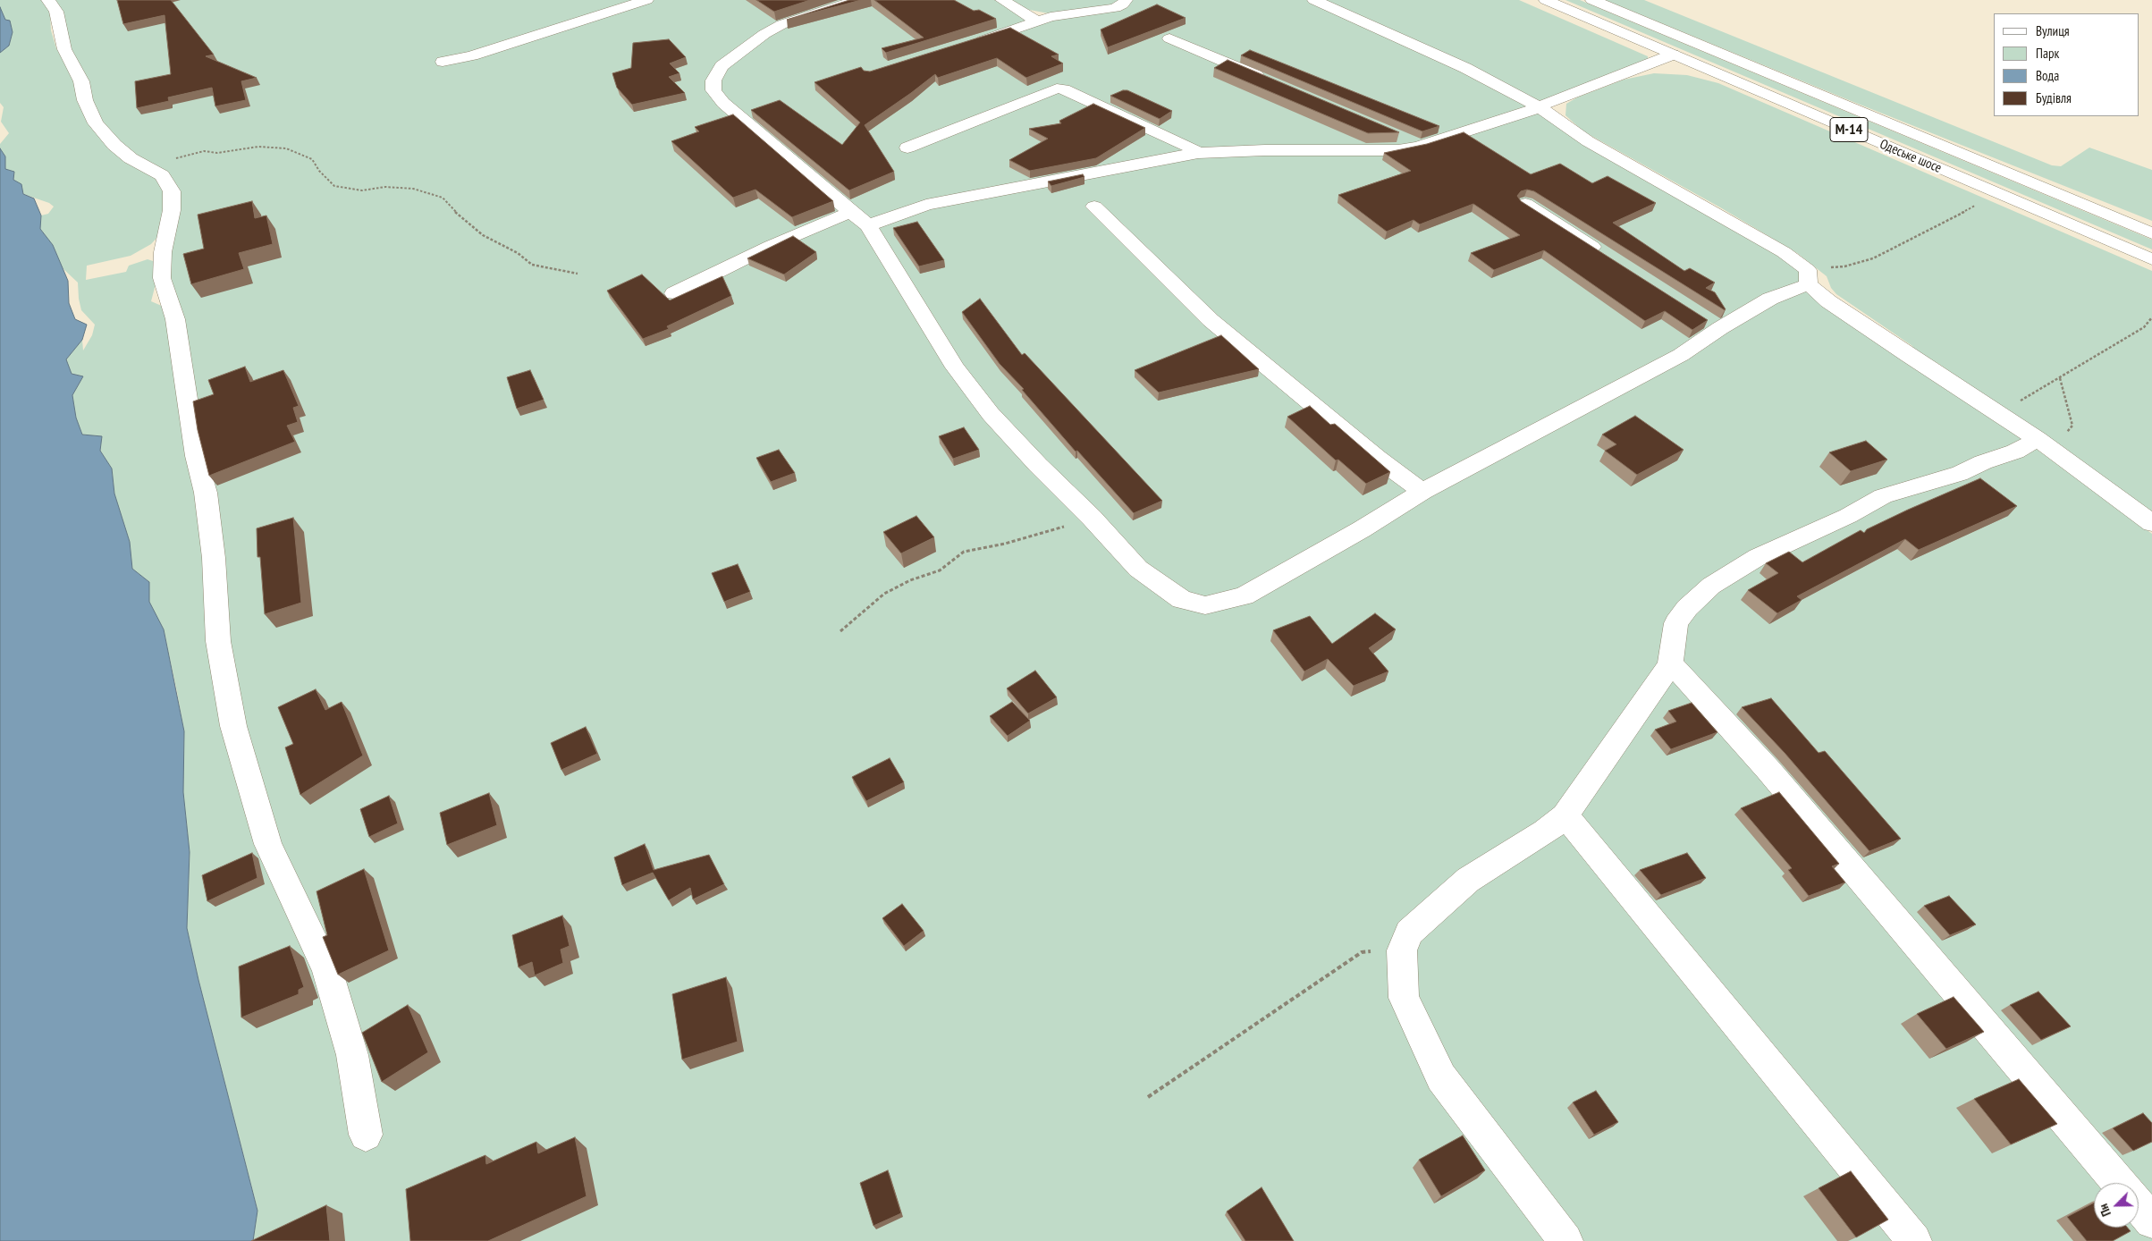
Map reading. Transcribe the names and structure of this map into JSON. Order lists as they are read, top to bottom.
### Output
{
  "streets": {
    "main road": ["М-14", "Одеське шосе"]
  },
  "legend": [
    "Вулиця",
    "Парк",
    "Вода",
    "Будівля"
  ],
  "north": "bottom left"
}
